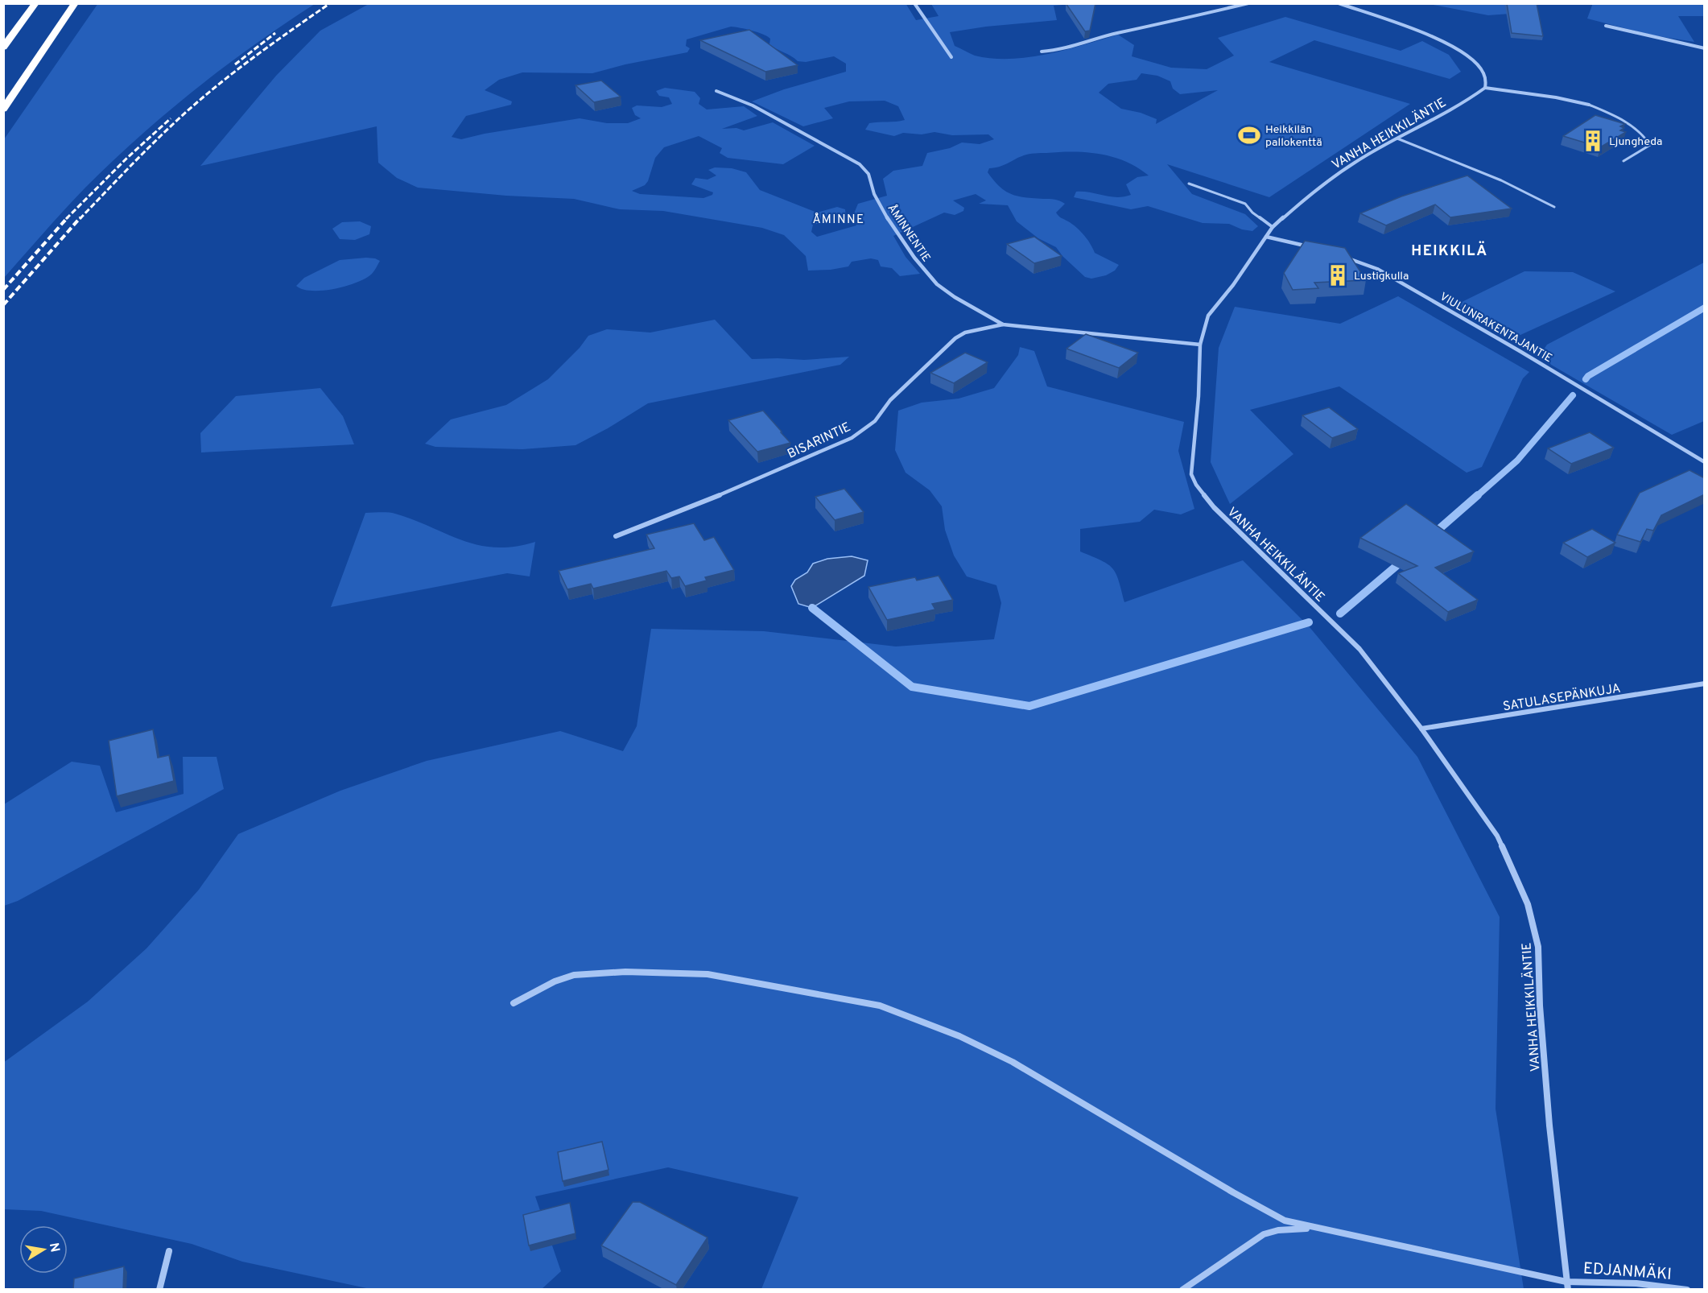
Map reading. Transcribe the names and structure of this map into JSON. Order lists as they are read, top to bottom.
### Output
{
  "streets": {
    "street": [
      "VANHA HEIKKILÄNTIE",
      "ÅMINNENTIE",
      "VIULUNRAKENTAJANTIE",
      "BISARINTIE",
      "SATULASEPÄNKUJA",
      "EDJANMÄKI"
    ]
  },
  "crossings": [
    ["VANHA HEIKKILÄNTIE", "SATULASEPÄNKUJA"],
    ["VANHA HEIKKILÄNTIE", "EDJANMÄKI"],
    ["ÅMINNENTIE", "BISARINTIE"]
  ],
  "districts": ["ÅMINNE", "HEIKKILÄ"],
  "places": {
    "sports": ["Heikkilän pallokenttä"],
    "building": ["Ljungheda", "Lustigkulla"]
  },
  "north": "right"
}
